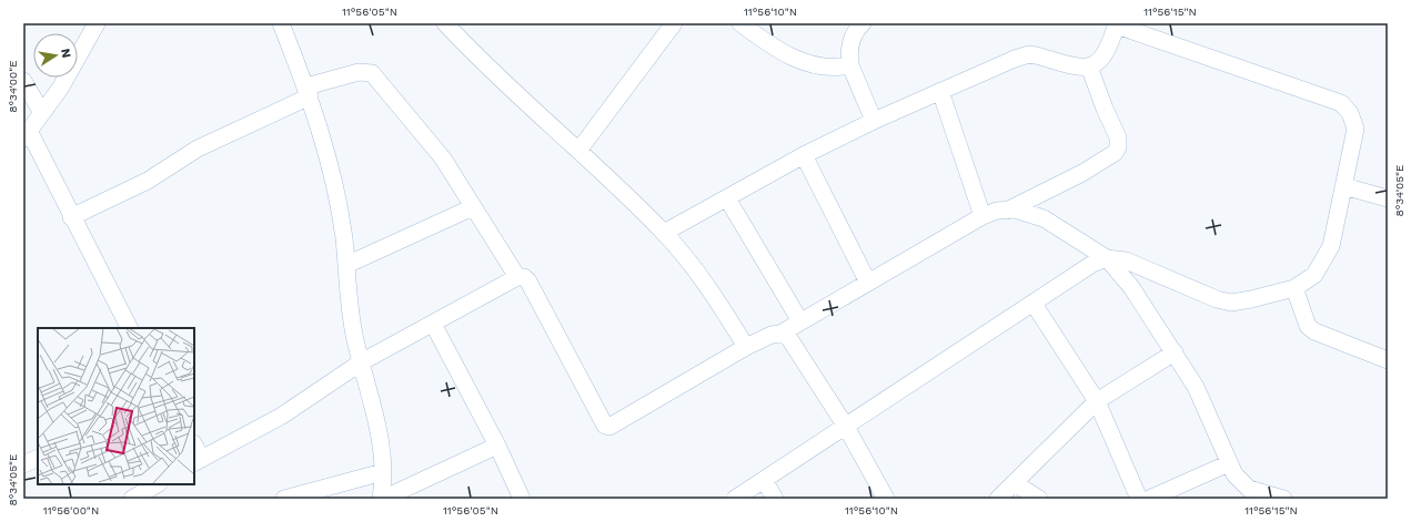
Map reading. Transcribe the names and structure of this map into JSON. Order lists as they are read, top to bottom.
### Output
{
  "north": "right",
  "coordinates": [
    "11°56'05\"N",
    "11°56'10\"N",
    "11°56'15\"N",
    "8°34'00\"E",
    "8°34'05\"E",
    "11°56'00\"N"
  ]
}
